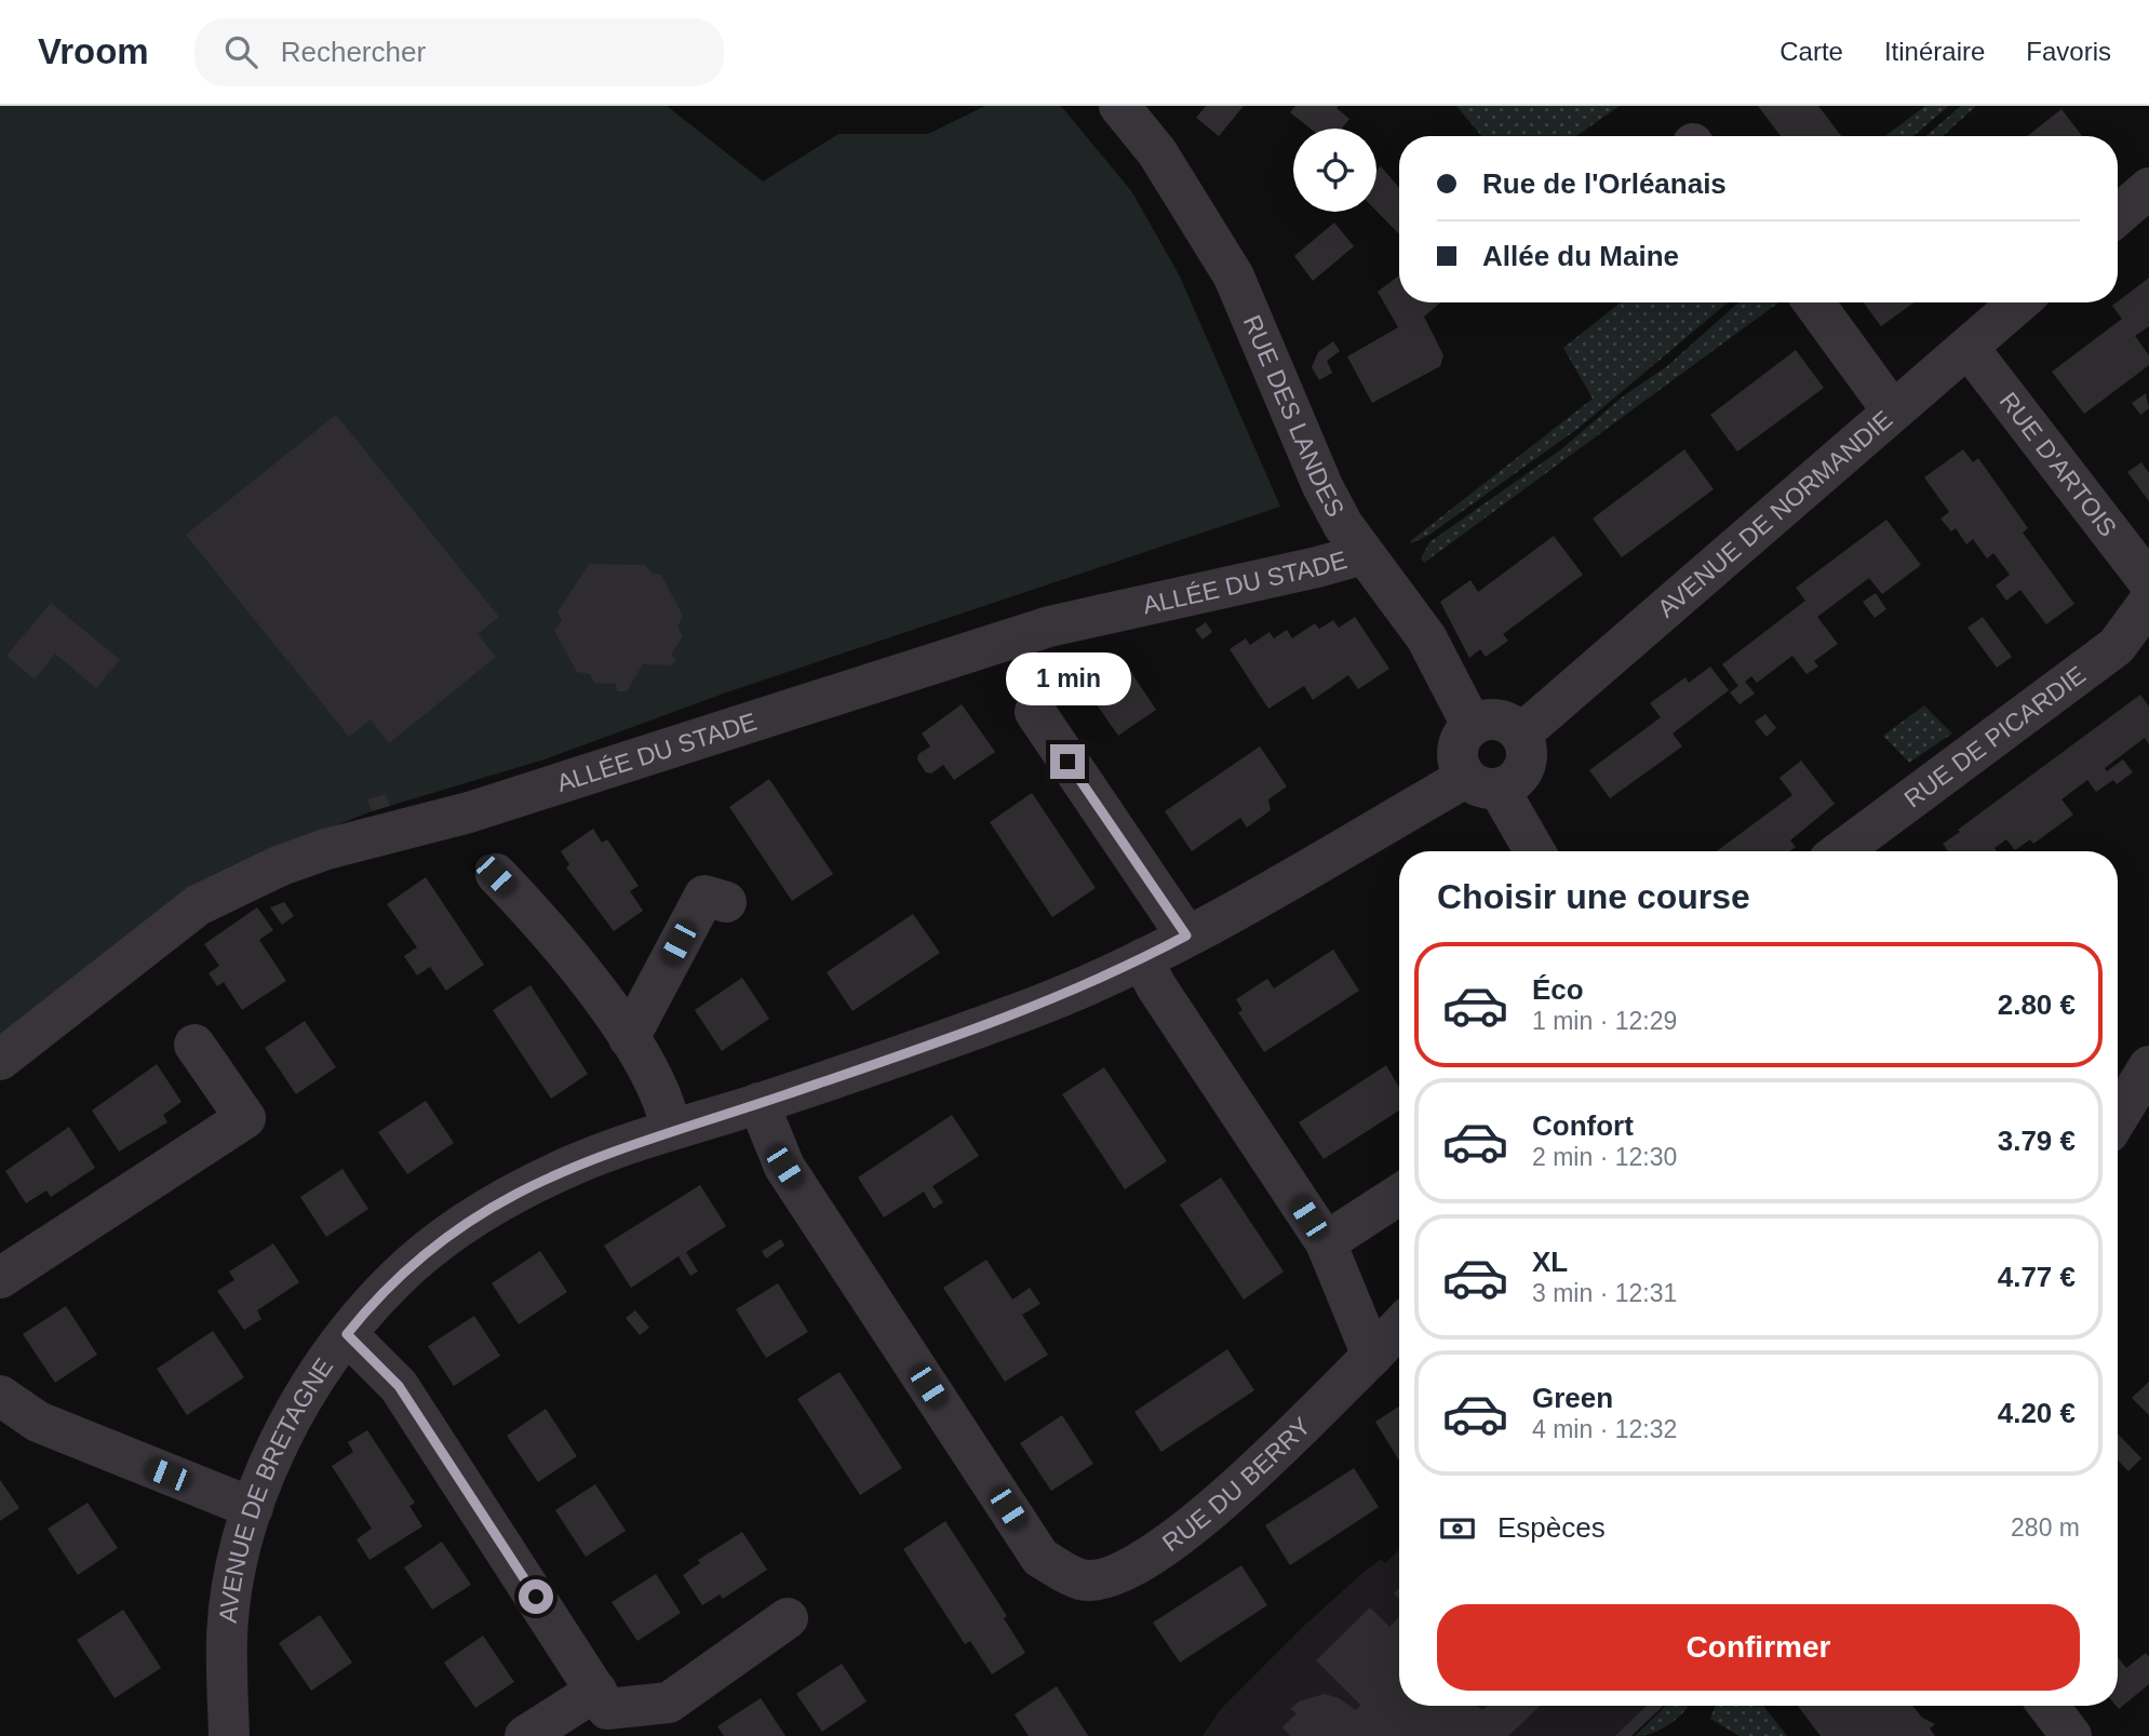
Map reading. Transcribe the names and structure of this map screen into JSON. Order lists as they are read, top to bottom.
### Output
{
  "streets": {
    "street": [
      "RUE DES LANDES",
      "RUE D'ARTOIS",
      "AVENUE DE NORMANDIE",
      "ALLÉE DU STADE",
      "RUE DE PICARDIE",
      "RUE DU BERRY",
      "AVENUE DE BRETAGNE"
    ]
  },
  "crossings": [
    ["RUE DES LANDES", "AVENUE DE NORMANDIE"],
    ["RUE DES LANDES", "ALLÉE DU STADE"],
    ["RUE DES LANDES", "AVENUE DE BRETAGNE"],
    ["RUE D'ARTOIS", "AVENUE DE NORMANDIE"],
    ["AVENUE DE NORMANDIE", "AVENUE DE BRETAGNE"],
    ["RUE DU BERRY", "AVENUE DE BRETAGNE"]
  ],
  "page": {
    "header": "Vroom",
    "search": "Rechercher",
    "nav": ["Carte", "Itinéraire", "Favoris"],
    "banner": ["Rue de l'Orléanais", "Allée du Maine"],
    "bubble": "1 min",
    "heading": "Choisir une course",
    "list": [
      {
        "name": "Éco",
        "note": "1 min · 12:29",
        "value": "2.80 €"
      },
      {
        "name": "Confort",
        "note": "2 min · 12:30",
        "value": "3.79 €"
      },
      {
        "name": "XL",
        "note": "3 min · 12:31",
        "value": "4.77 €"
      },
      {
        "name": "Green",
        "note": "4 min · 12:32",
        "value": "4.20 €"
      }
    ],
    "pay": ["Espèces", "280 m"],
    "buttons": "Confirmer"
  }
}
